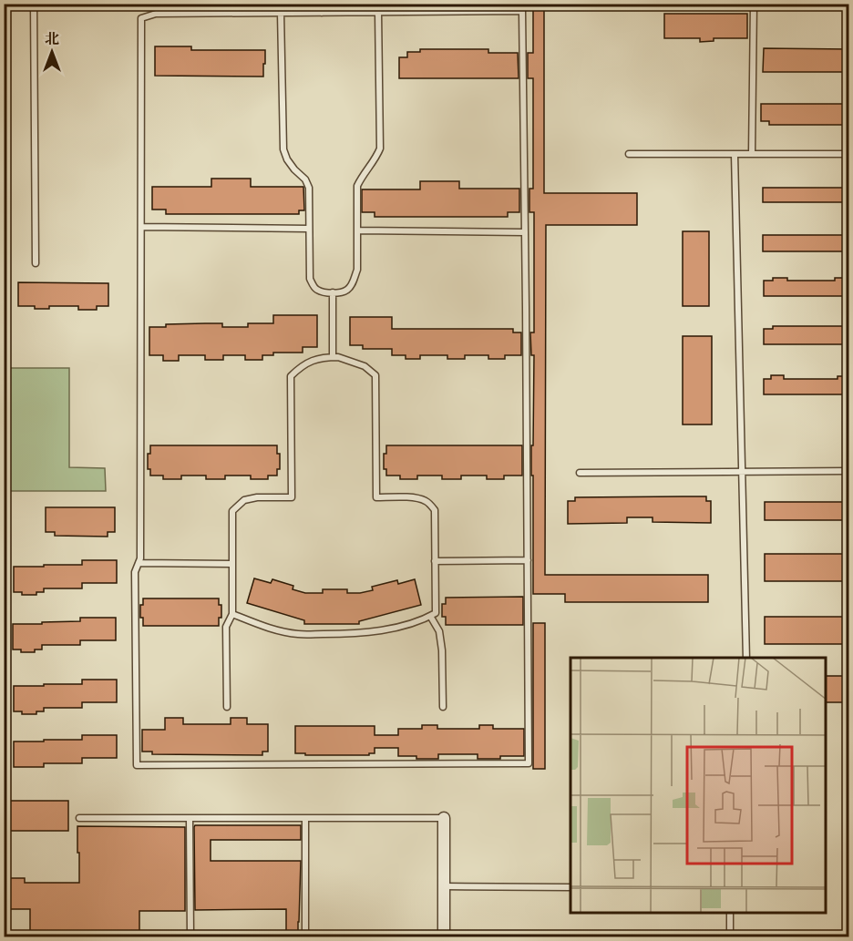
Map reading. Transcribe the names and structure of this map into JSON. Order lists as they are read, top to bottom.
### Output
{
  "north": "top"
}
